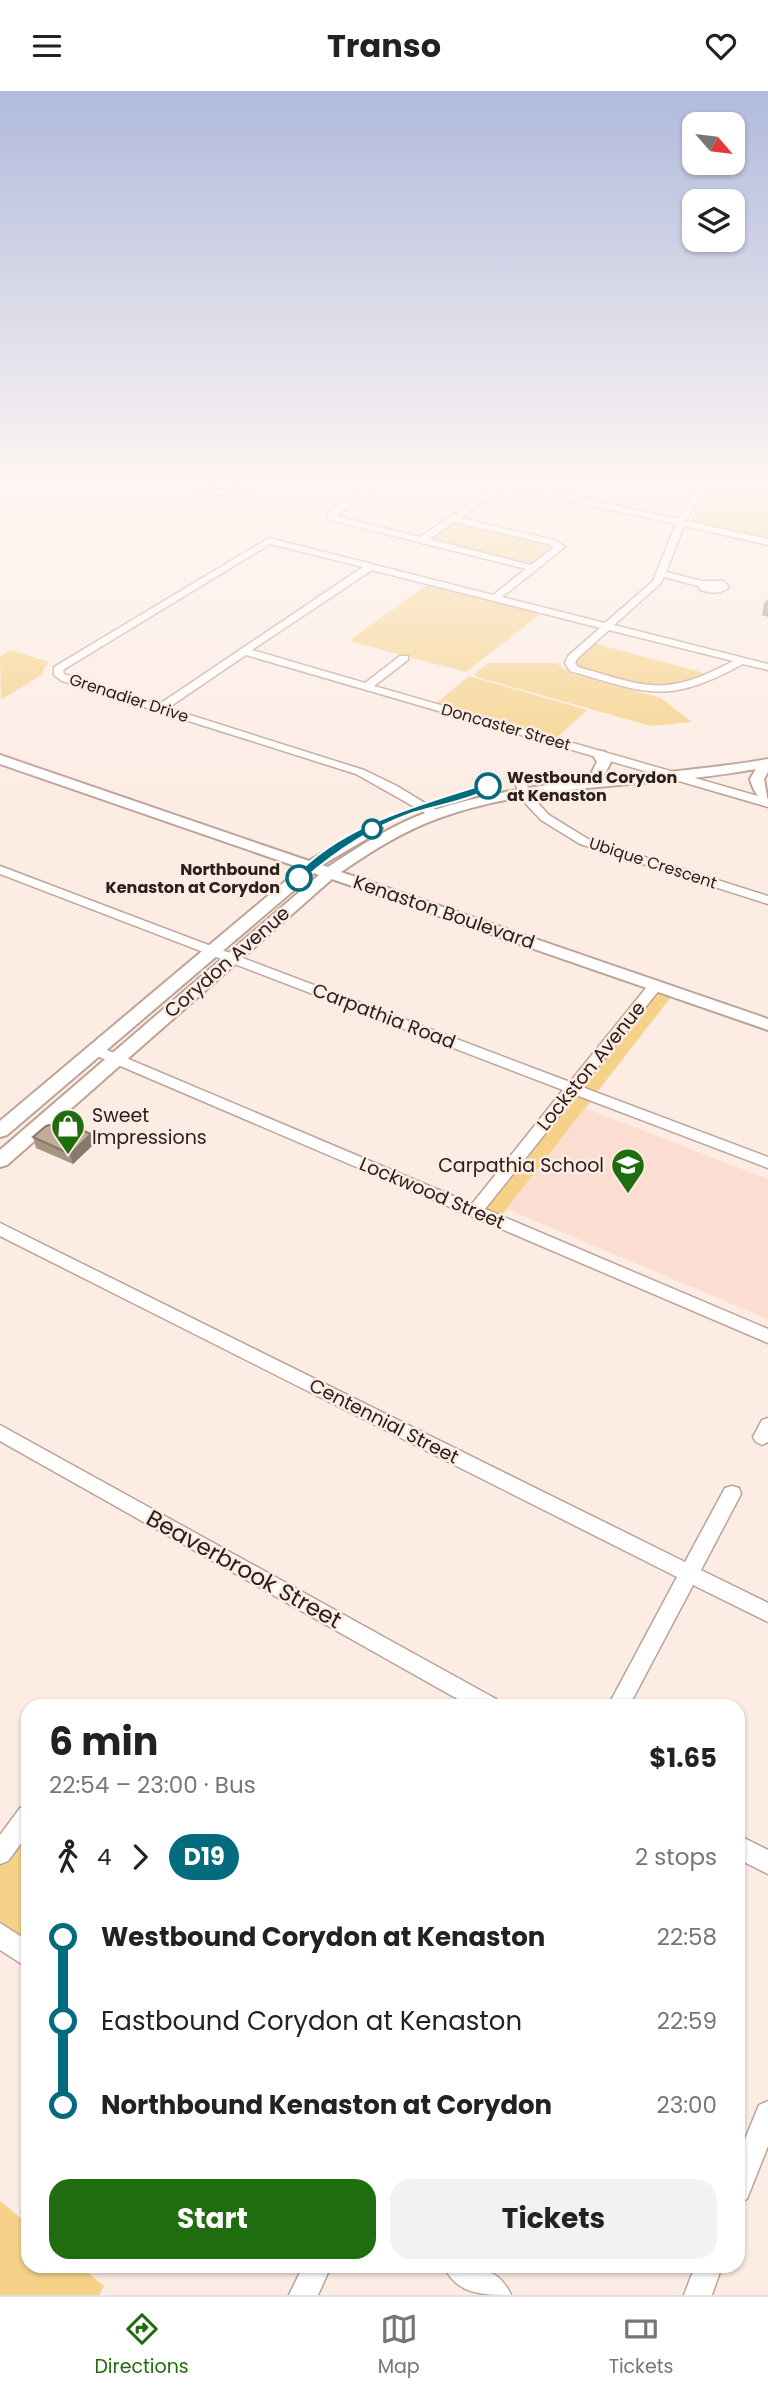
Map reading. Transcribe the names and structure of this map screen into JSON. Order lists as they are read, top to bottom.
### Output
{
  "streets": {
    "main road": ["Kenaston Boulevard", "Corydon Avenue"],
    "street": [
      "Grenadier Drive",
      "Doncaster Street",
      "Ubique Crescent",
      "Carpathia Road",
      "Lockston Avenue",
      "Lockwood Street",
      "Centennial Street",
      "Beaverbrook Street"
    ]
  },
  "crossings": [
    ["Grenadier Drive", "Corydon Avenue"],
    ["Doncaster Street", "Corydon Avenue"],
    ["Ubique Crescent", "Corydon Avenue"],
    ["Kenaston Boulevard", "Corydon Avenue"],
    ["Kenaston Boulevard", "Lockston Avenue"],
    ["Corydon Avenue", "Carpathia Road"],
    ["Corydon Avenue", "Lockwood Street"],
    ["Carpathia Road", "Lockston Avenue"],
    ["Lockston Avenue", "Lockwood Street"]
  ],
  "places": {
    "other": ["Westbound Corydon at Kenaston", "Northbound Kenaston at Corydon"],
    "shop": ["Sweet Impressions"],
    "school or university": ["Carpathia School"]
  },
  "lines": ["bus line D19"],
  "north": "bottom right",
  "page": {
    "header": "Transo",
    "heading": ["6 min", "22:54 – 23:00 · Bus", "$1.65"],
    "legs": ["4", "D19", "2 stops"],
    "list": [
      {
        "name": "Westbound Corydon at Kenaston",
        "value": "22:58"
      },
      {
        "name": "Eastbound Corydon at Kenaston",
        "value": "22:59"
      },
      {
        "name": "Northbound Kenaston at Corydon",
        "value": "23:00"
      }
    ],
    "buttons": ["Start", "Tickets"],
    "tabs": ["Directions", "Map", "Tickets"]
  }
}
